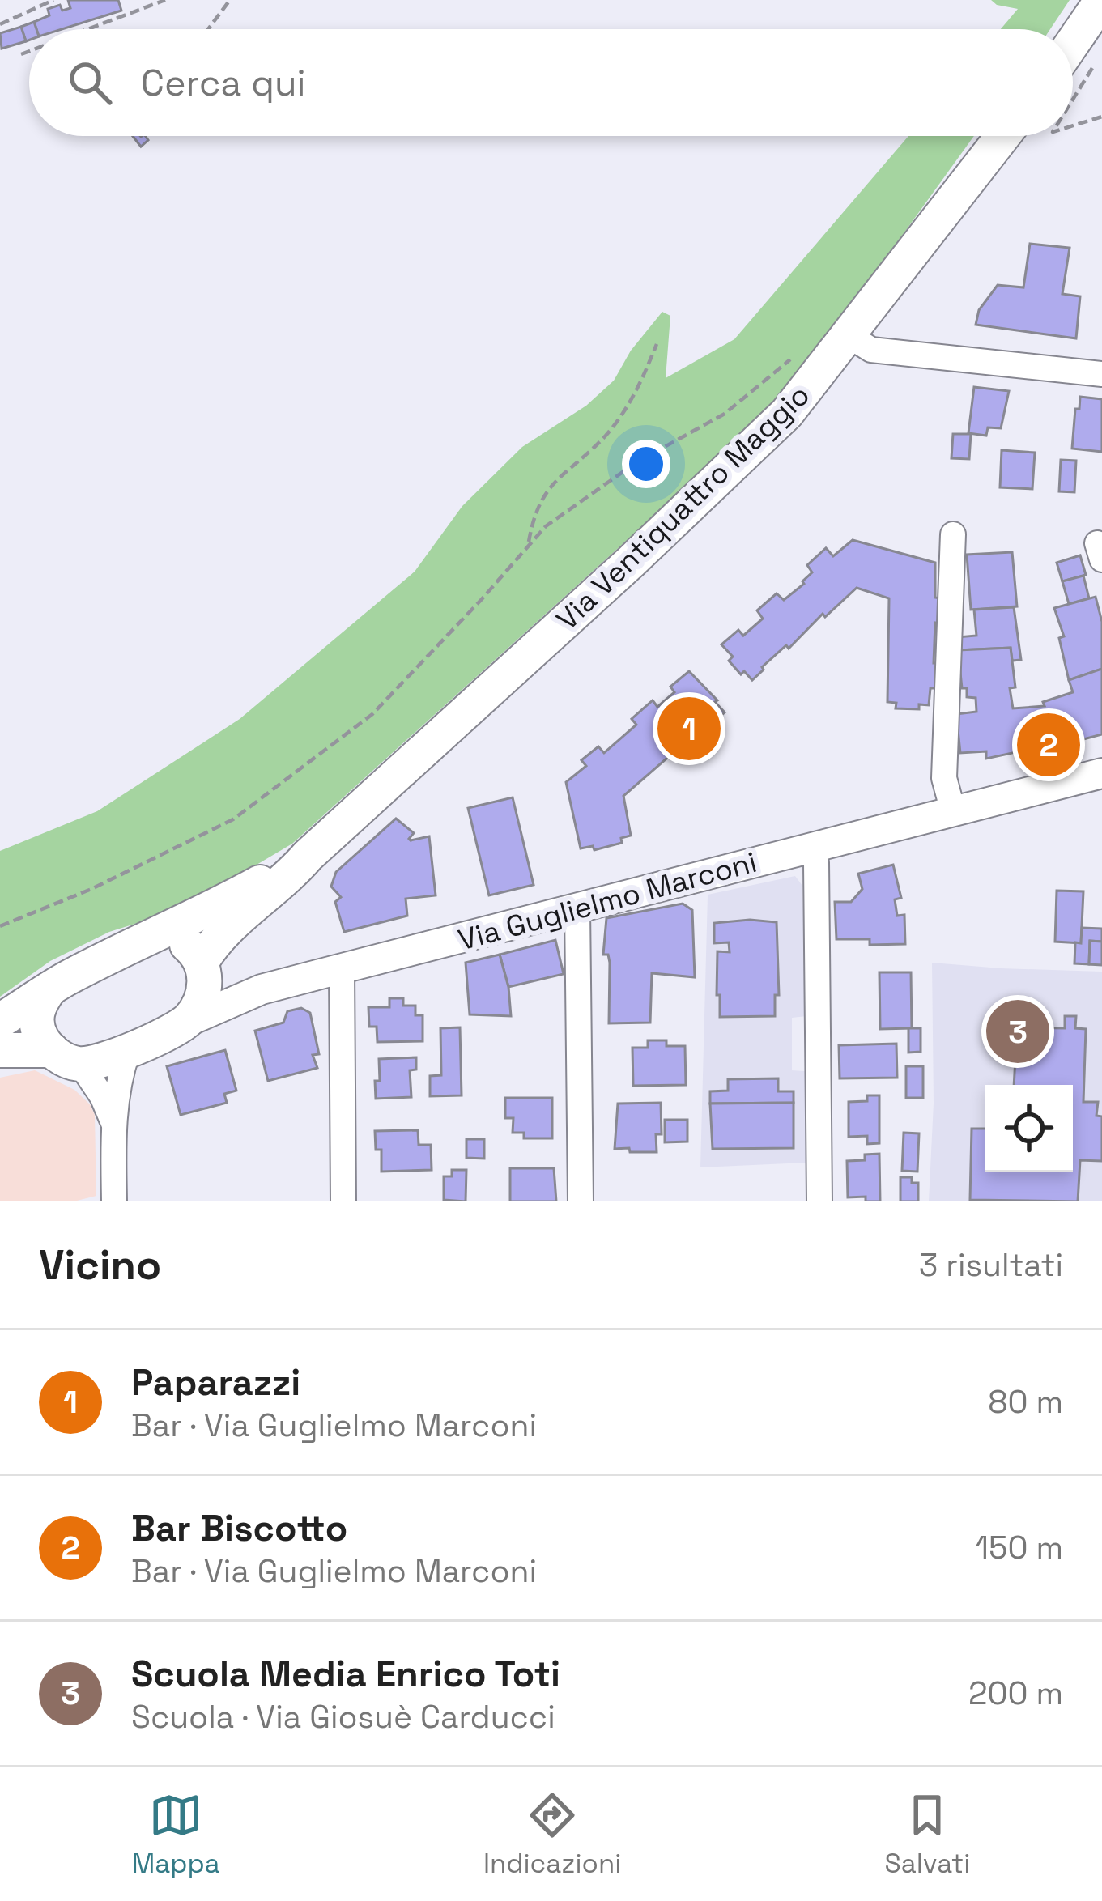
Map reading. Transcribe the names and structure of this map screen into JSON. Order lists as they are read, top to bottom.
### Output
{
  "streets": {
    "main road": ["Via Ventiquattro Maggio"],
    "street": ["Via Guglielmo Marconi"]
  },
  "crossings": [
    ["Via Ventiquattro Maggio", "Via Guglielmo Marconi"]
  ],
  "page": {
    "search": "Cerca qui",
    "pins": ["1", "2", "3"],
    "heading": ["Vicino", "3 risultati"],
    "list": [
      {
        "mark": "1",
        "name": "Paparazzi",
        "note": "Bar · Via Guglielmo Marconi",
        "value": "80 m"
      },
      {
        "mark": "2",
        "name": "Bar Biscotto",
        "note": "Bar · Via Guglielmo Marconi",
        "value": "150 m"
      },
      {
        "mark": "3",
        "name": "Scuola Media Enrico Toti",
        "note": "Scuola · Via Giosuè Carducci",
        "value": "200 m"
      }
    ],
    "nav": ["Mappa", "Indicazioni", "Salvati"]
  }
}
